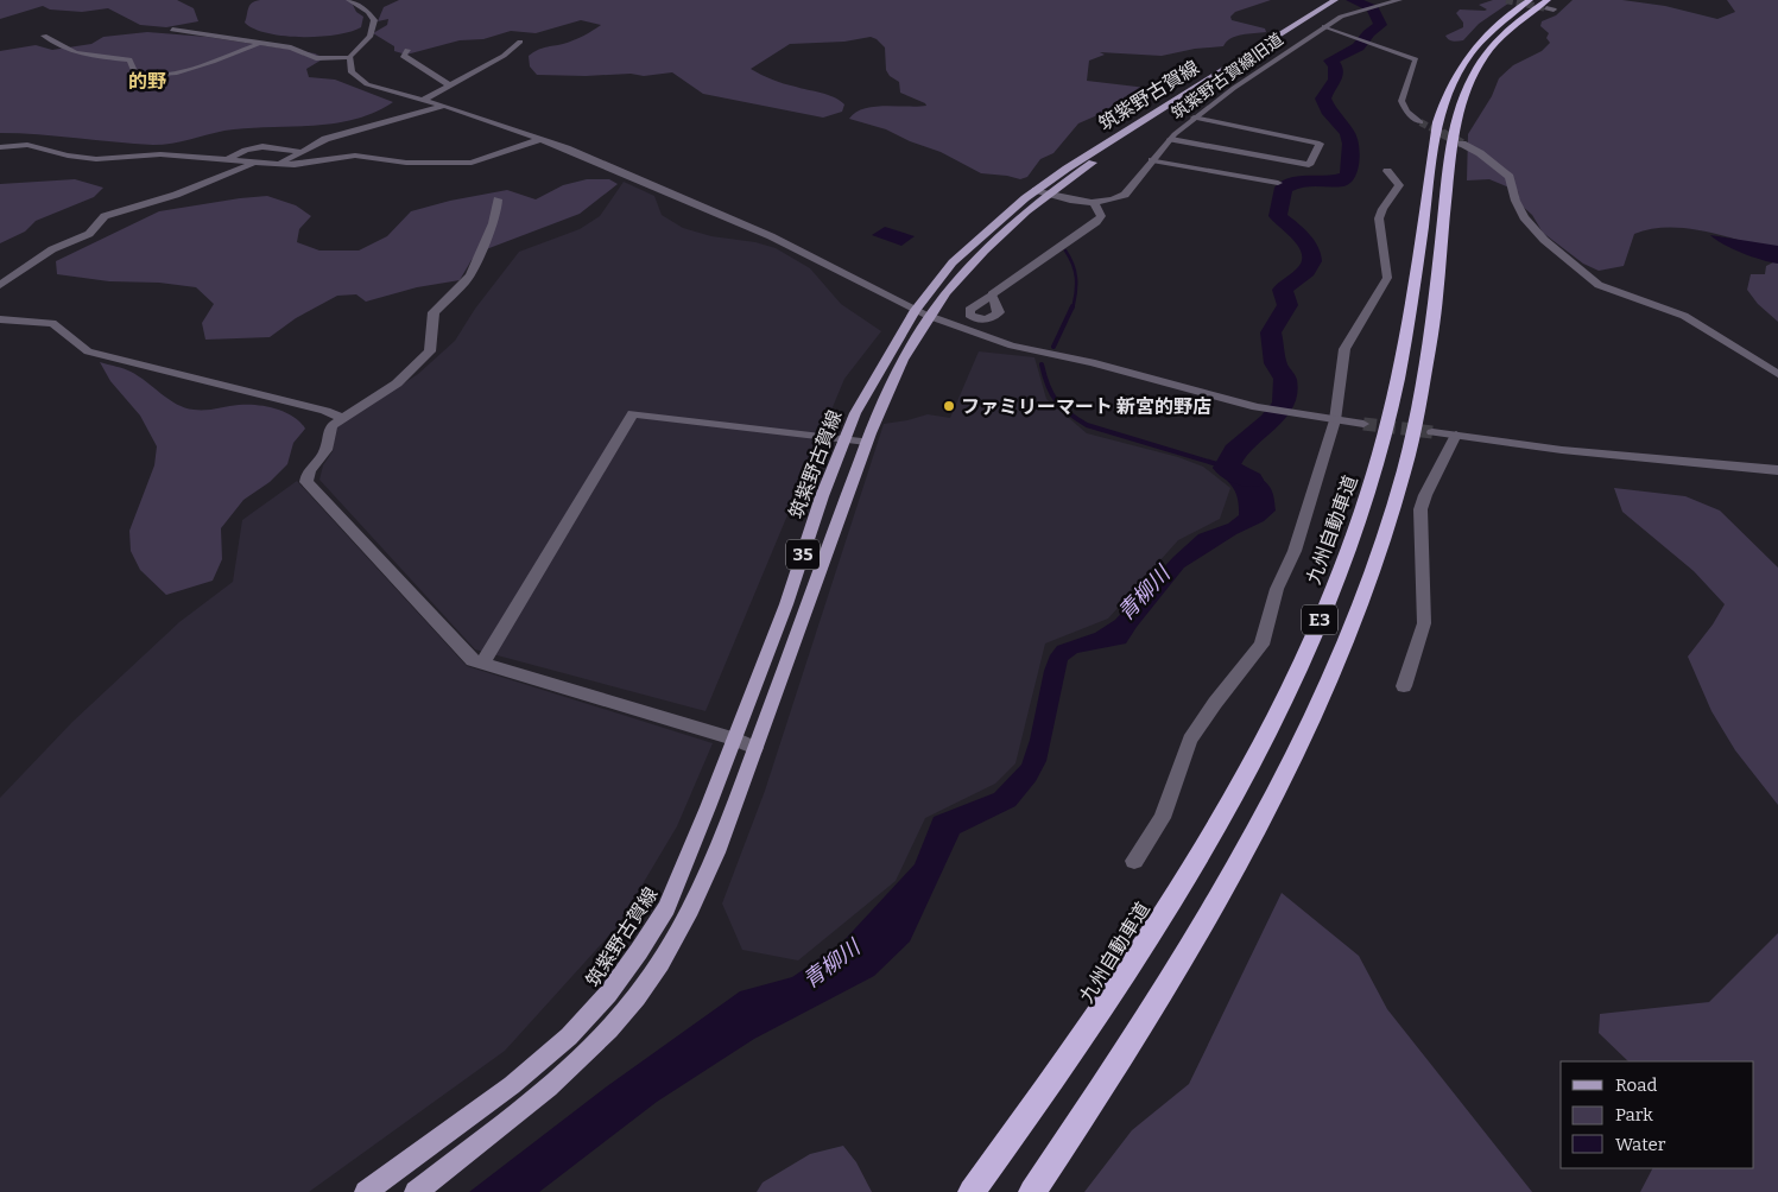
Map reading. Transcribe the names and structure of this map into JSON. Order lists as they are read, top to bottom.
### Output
{
  "streets": {
    "highway": ["九州自動車道", "E3"],
    "main road": ["筑紫野古賀線", "35"],
    "street": ["筑紫野古賀線旧道"]
  },
  "crossings": [
    ["筑紫野古賀線旧道", "筑紫野古賀線"]
  ],
  "districts": ["的野"],
  "water": ["青柳川"],
  "places": ["ファミリーマート 新宮的野店"],
  "legend": ["Road", "Park", "Water"]
}
